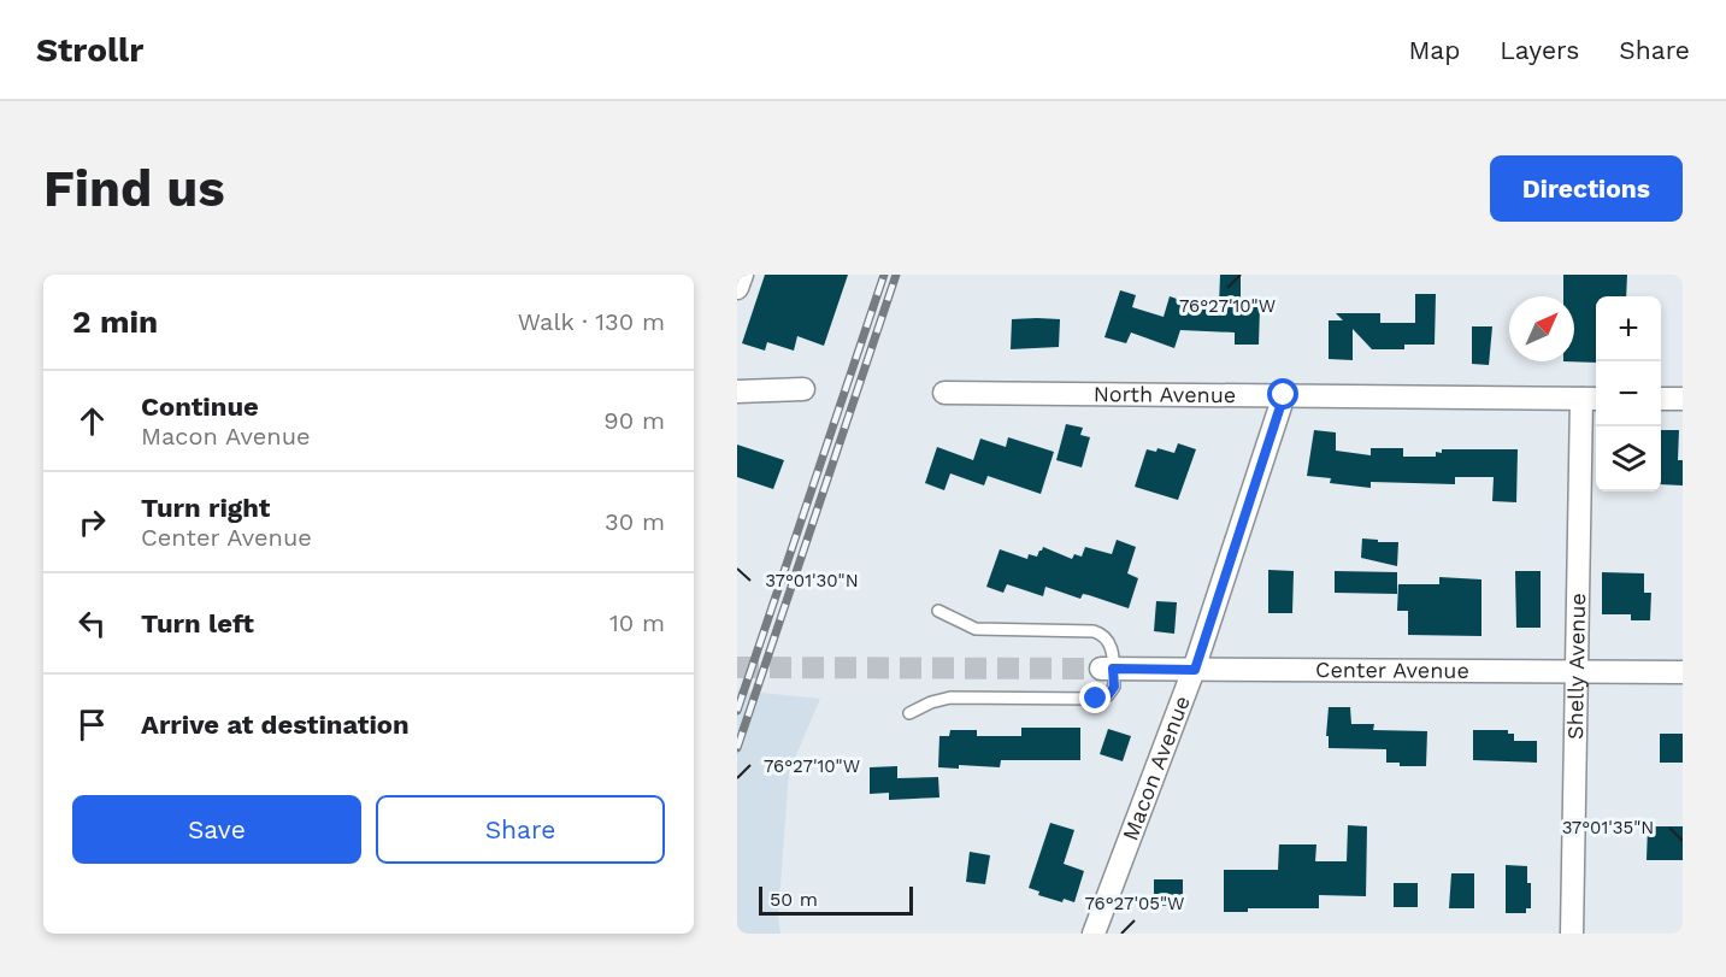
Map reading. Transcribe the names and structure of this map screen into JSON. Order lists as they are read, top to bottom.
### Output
{
  "streets": {
    "street": [
      "North Avenue",
      "Shelly Avenue",
      "Center Avenue",
      "Macon Avenue"
    ]
  },
  "crossings": [
    ["North Avenue", "Shelly Avenue"],
    ["North Avenue", "Macon Avenue"],
    ["Shelly Avenue", "Center Avenue"],
    ["Center Avenue", "Macon Avenue"]
  ],
  "scale_bar": "50 m",
  "north": "top right",
  "page": {
    "header": "Strollr",
    "nav": ["Map", "Layers", "Share"],
    "buttons": [
      "Directions",
      ["Save", "Share"]
    ],
    "title": "Find us",
    "heading": ["2 min", "Walk · 130 m"],
    "map_buttons": ["+", "−"],
    "list": [
      ["Continue", "Macon Avenue", "90 m"],
      ["Turn right", "Center Avenue", "30 m"],
      ["Turn left", "10 m"],
      "Arrive at destination"
    ],
    "scale": "50 m"
  },
  "coordinates": [
    "76°27'10\"W",
    "37°01'30\"N",
    "37°01'35\"N",
    "76°27'05\"W"
  ]
}
